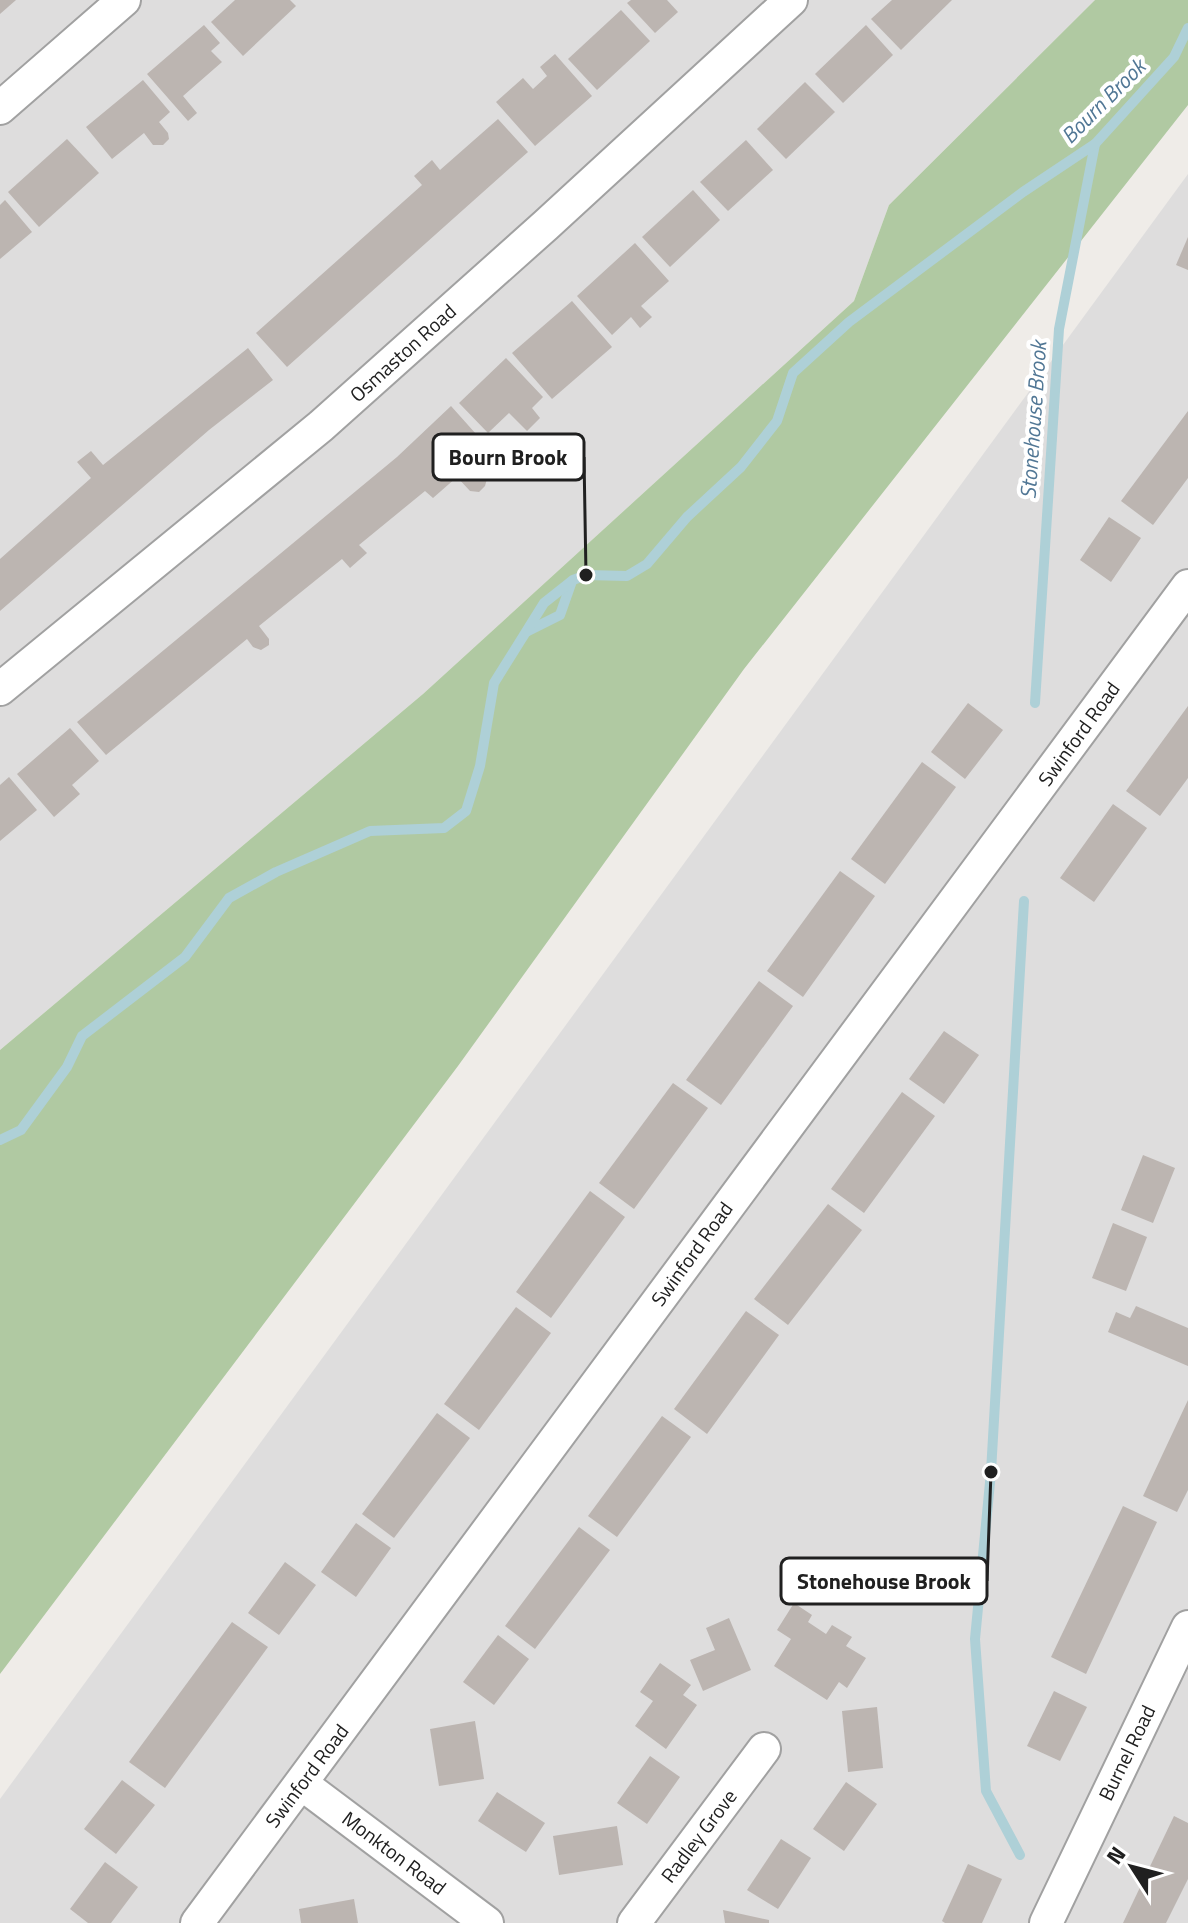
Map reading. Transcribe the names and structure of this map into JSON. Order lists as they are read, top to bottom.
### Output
{
  "streets": {
    "street": [
      "Osmaston Road",
      "Swinford Road",
      "Burnel Road",
      "Radley Grove",
      "Monkton Road"
    ]
  },
  "crossings": [
    ["Swinford Road", "Monkton Road"]
  ],
  "water": ["Bourn Brook", "Stonehouse Brook"],
  "places": ["Bourn Brook", "Stonehouse Brook"],
  "north": "top left"
}
